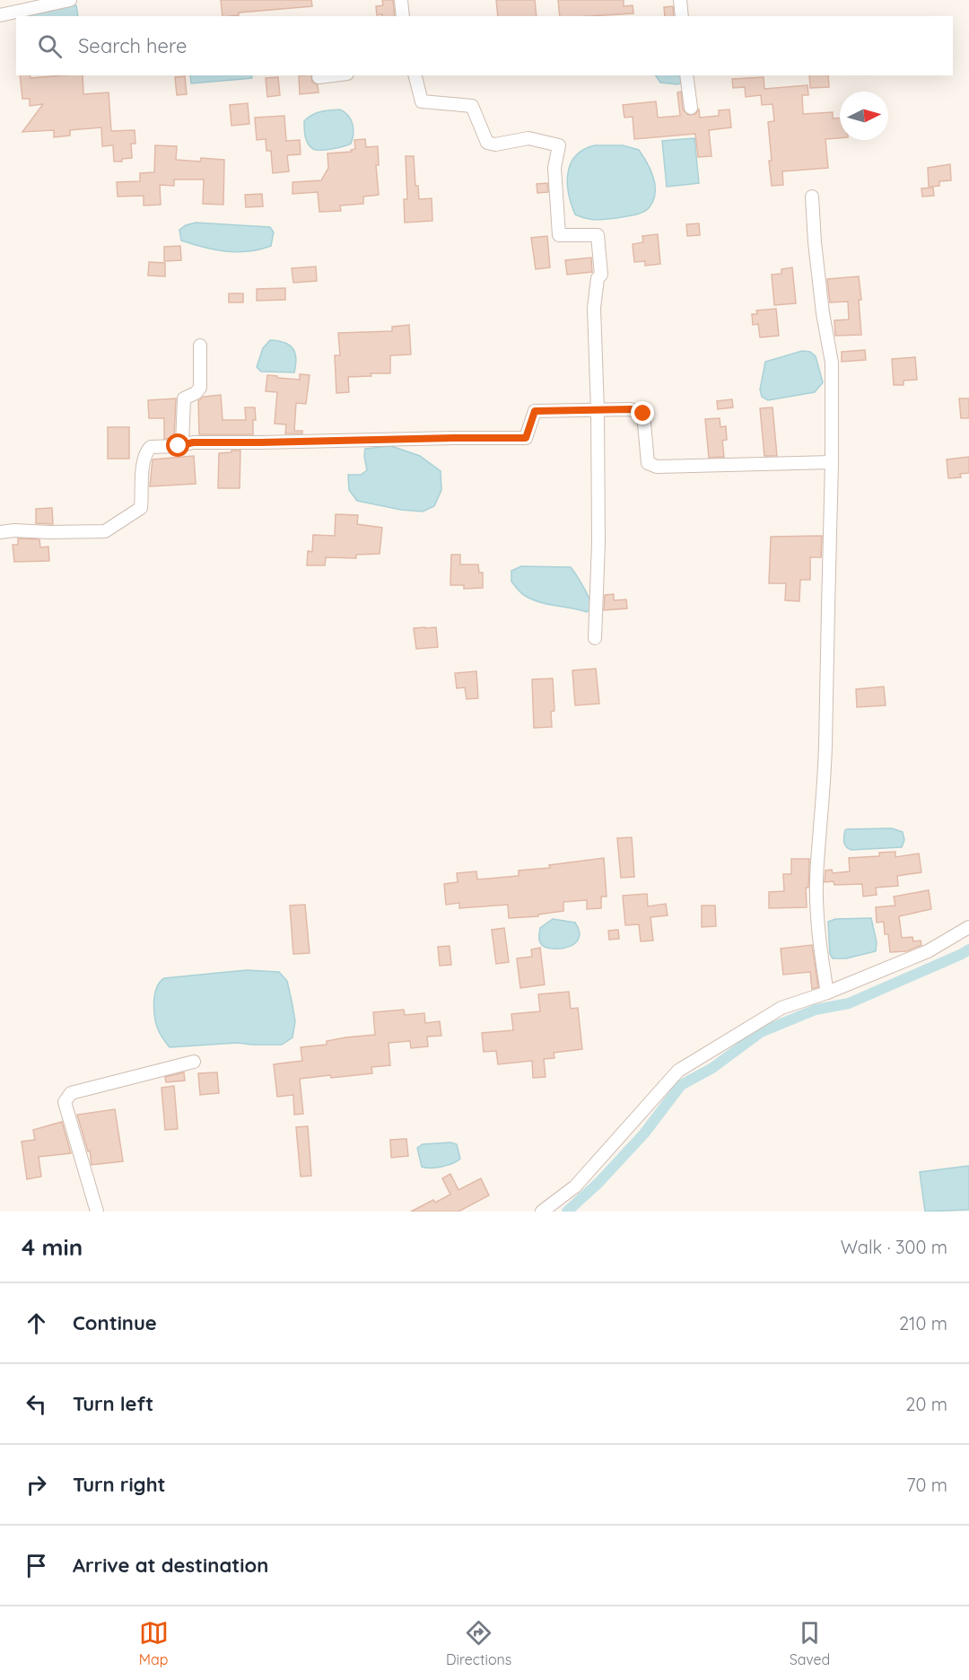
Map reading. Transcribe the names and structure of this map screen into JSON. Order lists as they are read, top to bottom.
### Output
{
  "north": "right",
  "page": {
    "search": "Search here",
    "heading": ["4 min", "Walk · 300 m"],
    "list": [
      ["Continue", "210 m"],
      ["Turn left", "20 m"],
      ["Turn right", "70 m"],
      "Arrive at destination"
    ],
    "nav": ["Map", "Directions", "Saved"]
  }
}
